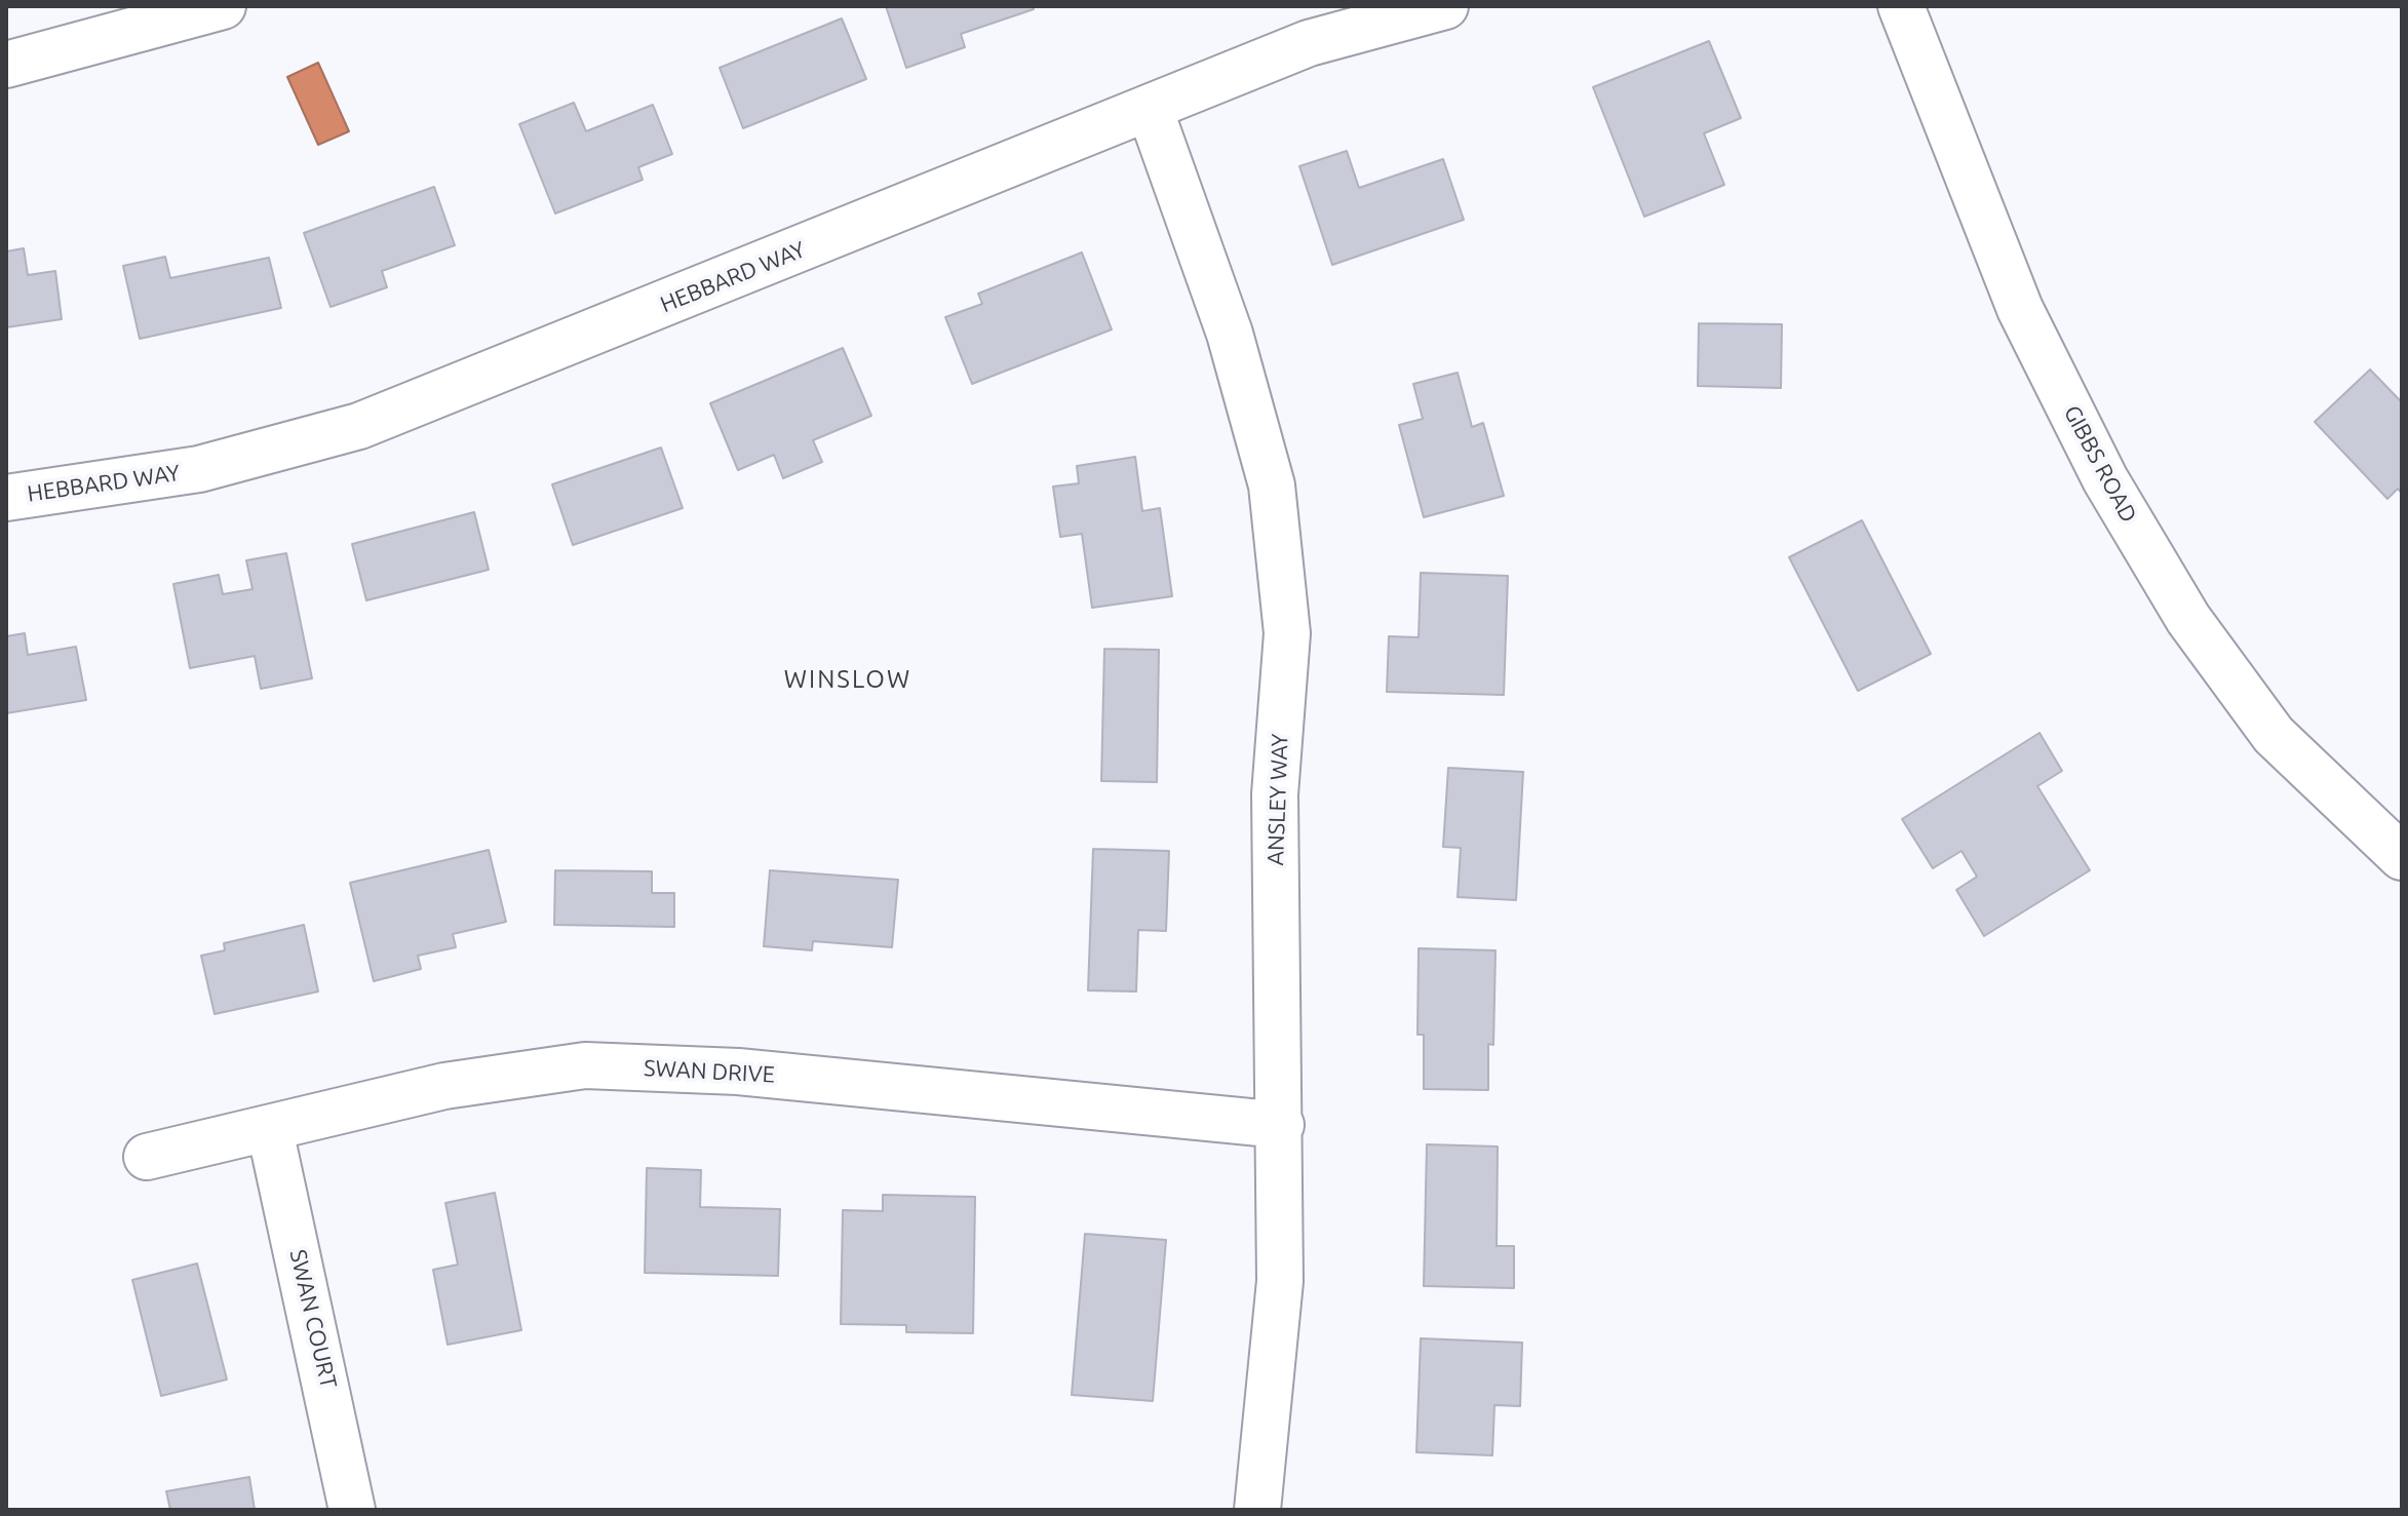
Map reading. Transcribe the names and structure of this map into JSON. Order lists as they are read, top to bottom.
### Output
{
  "streets": {
    "street": [
      "HEBBARD WAY",
      "GIBBS ROAD",
      "ANSLEY WAY",
      "SWAN DRIVE",
      "SWAN COURT"
    ]
  },
  "crossings": [
    ["HEBBARD WAY", "ANSLEY WAY"],
    ["ANSLEY WAY", "SWAN DRIVE"],
    ["SWAN DRIVE", "SWAN COURT"]
  ],
  "districts": ["WINSLOW"]
}
